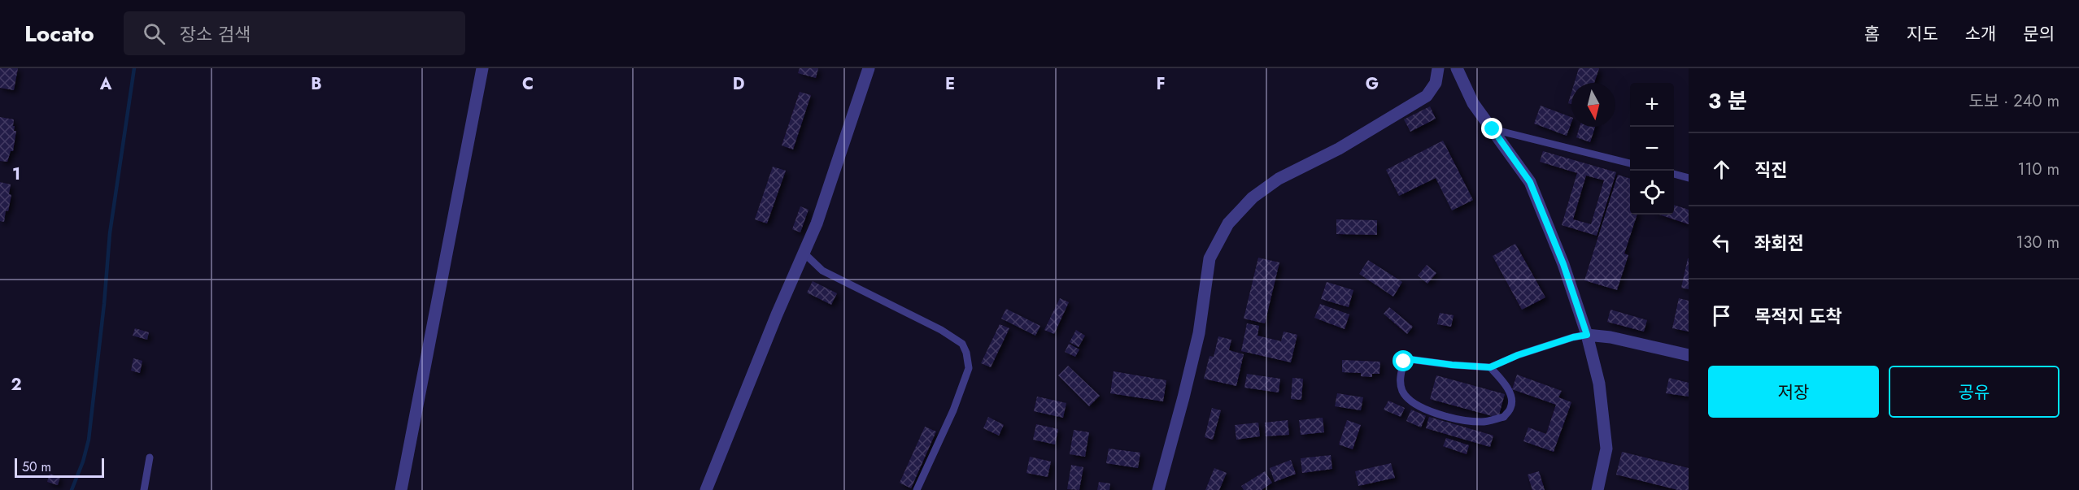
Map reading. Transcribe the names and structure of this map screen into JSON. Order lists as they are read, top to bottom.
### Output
{
  "scale_bar": "50 m",
  "north": "bottom",
  "page": {
    "header": "Locato",
    "search": "장소 검색",
    "nav": [
      "홈",
      "지도",
      "소개",
      "문의"
    ],
    "heading": ["3 분", "도보 · 240 m"],
    "map_buttons": ["+", "−"],
    "list": [
      ["직진", "110 m"],
      ["좌회전", "130 m"],
      "목적지 도착"
    ],
    "buttons": ["저장", "공유"],
    "scale": "50 m"
  },
  "grid": {
    "columns": [
      "A",
      "B",
      "C",
      "D",
      "E",
      "F",
      "G"
    ],
    "rows": ["1", "2"]
  }
}
